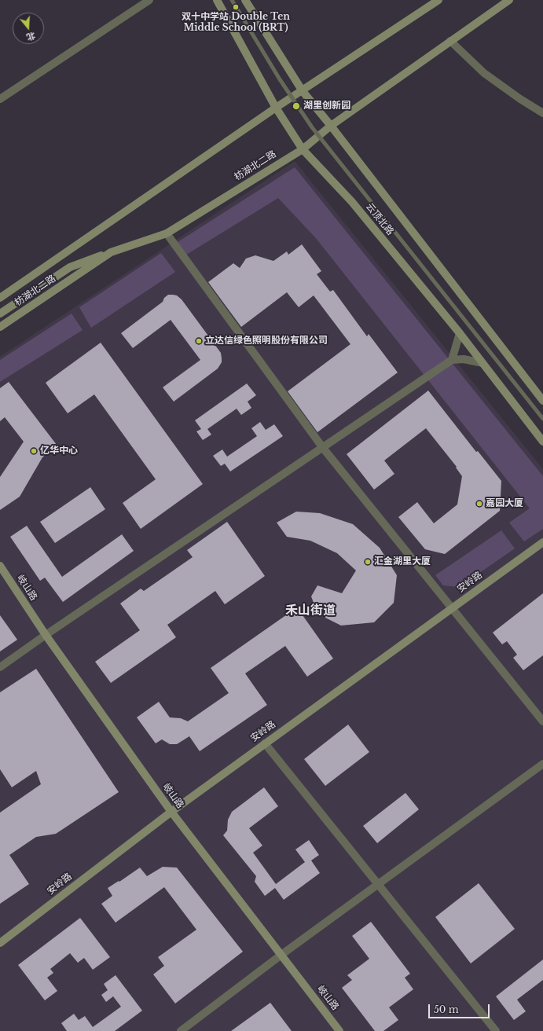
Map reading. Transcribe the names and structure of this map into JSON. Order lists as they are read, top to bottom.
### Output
{
  "streets": {
    "main road": [
      "枋湖北二路",
      "云顶北路",
      "安岭路",
      "岐山路"
    ]
  },
  "crossings": [
    ["枋湖北二路", "云顶北路"],
    ["安岭路", "岐山路"]
  ],
  "districts": ["禾山街道"],
  "places": [
    "双十中学站 Double Ten Middle School (BRT)",
    "湖里创新园",
    "立达信绿色照明股份有限公司",
    "亿华中心",
    "嘉园大厦",
    "汇金湖里大厦"
  ],
  "scale_bar": "50 m",
  "north": "bottom"
}
